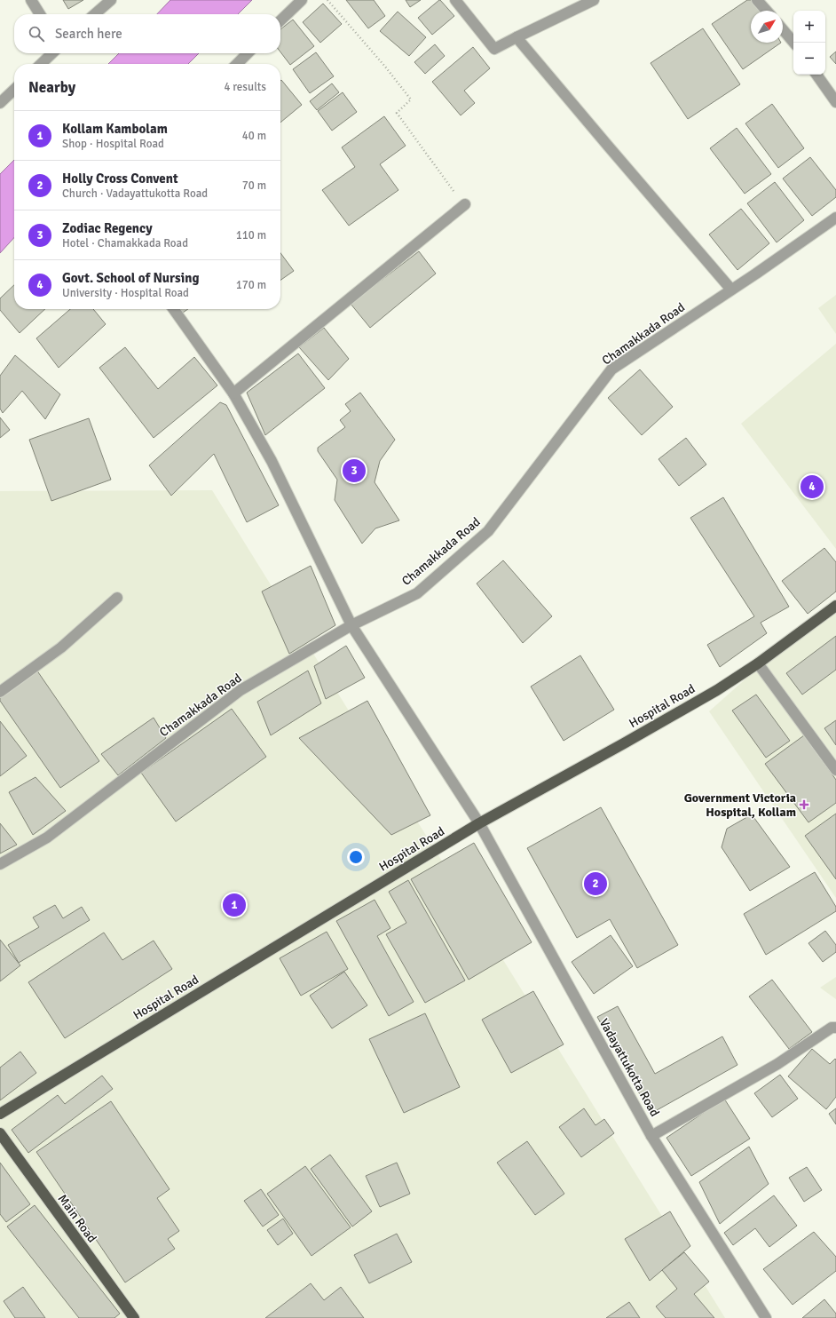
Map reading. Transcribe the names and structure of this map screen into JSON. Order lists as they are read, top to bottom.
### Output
{
  "streets": {
    "main road": ["Hospital Road", "Main Road"],
    "street": ["Chamakkada Road", "Vadayattukotta Road"]
  },
  "crossings": [
    ["Chamakkada Road", "Vadayattukotta Road"],
    ["Hospital Road", "Vadayattukotta Road"]
  ],
  "places": {
    "health": ["Government Victoria Hospital, Kollam"]
  },
  "north": "top right",
  "page": {
    "map_buttons": ["+", "−"],
    "search": "Search here",
    "heading": ["Nearby", "4 results"],
    "list": [
      {
        "mark": "1",
        "name": "Kollam Kambolam",
        "note": "Shop · Hospital Road",
        "value": "40 m"
      },
      {
        "mark": "2",
        "name": "Holly Cross Convent",
        "note": "Church · Vadayattukotta Road",
        "value": "70 m"
      },
      {
        "mark": "3",
        "name": "Zodiac Regency",
        "note": "Hotel · Chamakkada Road",
        "value": "110 m"
      },
      {
        "mark": "4",
        "name": "Govt. School of Nursing",
        "note": "University · Hospital Road",
        "value": "170 m"
      }
    ],
    "pins": [
      "3",
      "4",
      "2",
      "1"
    ]
  }
}
